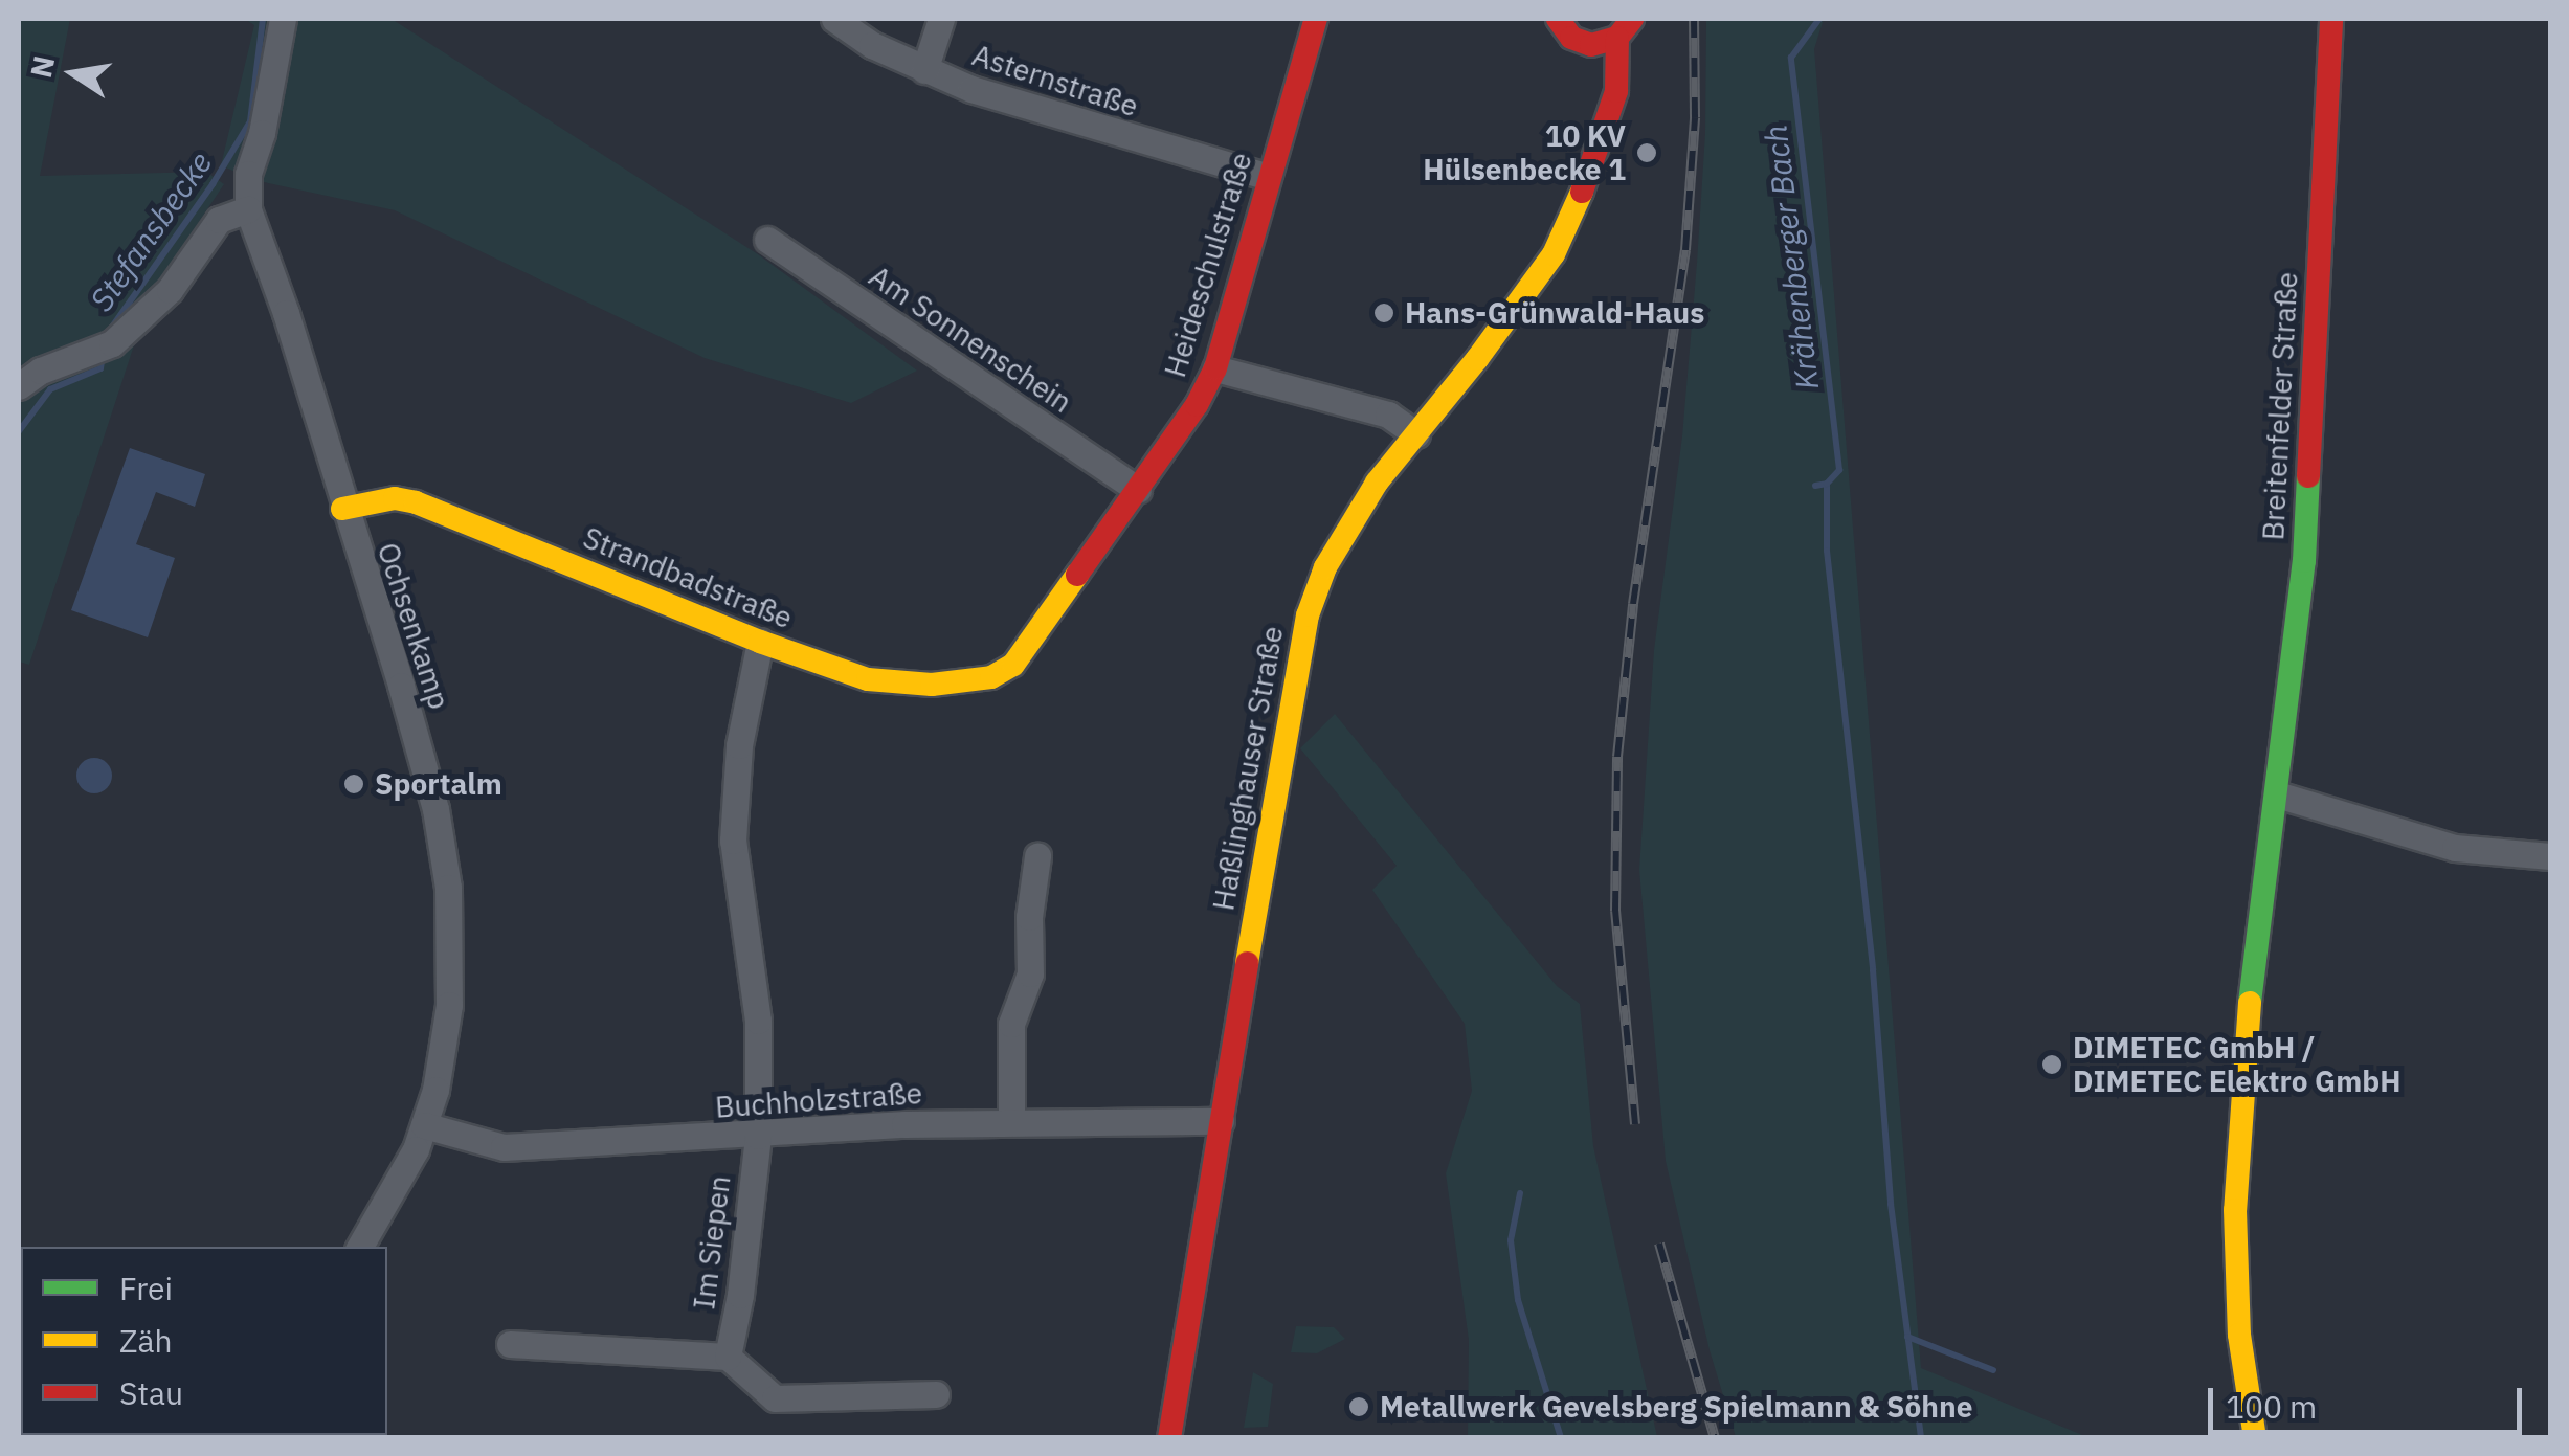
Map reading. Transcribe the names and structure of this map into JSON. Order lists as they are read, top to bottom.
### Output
{
  "streets": {
    "street": [
      "Asternstraße",
      "Heideschulstraße",
      "Am Sonnenschein",
      "Breitenfelder Straße",
      "Strandbadstraße",
      "Ochsenkamp",
      "Haßlinghauser Straße",
      "Buchholzstraße",
      "Im Siepen"
    ]
  },
  "crossings": [
    ["Asternstraße", "Heideschulstraße"],
    ["Heideschulstraße", "Am Sonnenschein"],
    ["Heideschulstraße", "Strandbadstraße"],
    ["Strandbadstraße", "Ochsenkamp"],
    ["Strandbadstraße", "Im Siepen"],
    ["Ochsenkamp", "Buchholzstraße"],
    ["Haßlinghauser Straße", "Buchholzstraße"],
    ["Buchholzstraße", "Im Siepen"]
  ],
  "water": ["Stefansbecke", "Krähenberger Bach"],
  "places": [
    "10 KV Hülsenbecke 1",
    "Hans-Grünwald-Haus",
    "Sportalm",
    "DIMETEC GmbH / DIMETEC Elektro GmbH",
    "Metallwerk Gevelsberg Spielmann & Söhne"
  ],
  "legend": ["Frei", "Zäh", "Stau"],
  "scale_bar": "100 m",
  "north": "left"
}
